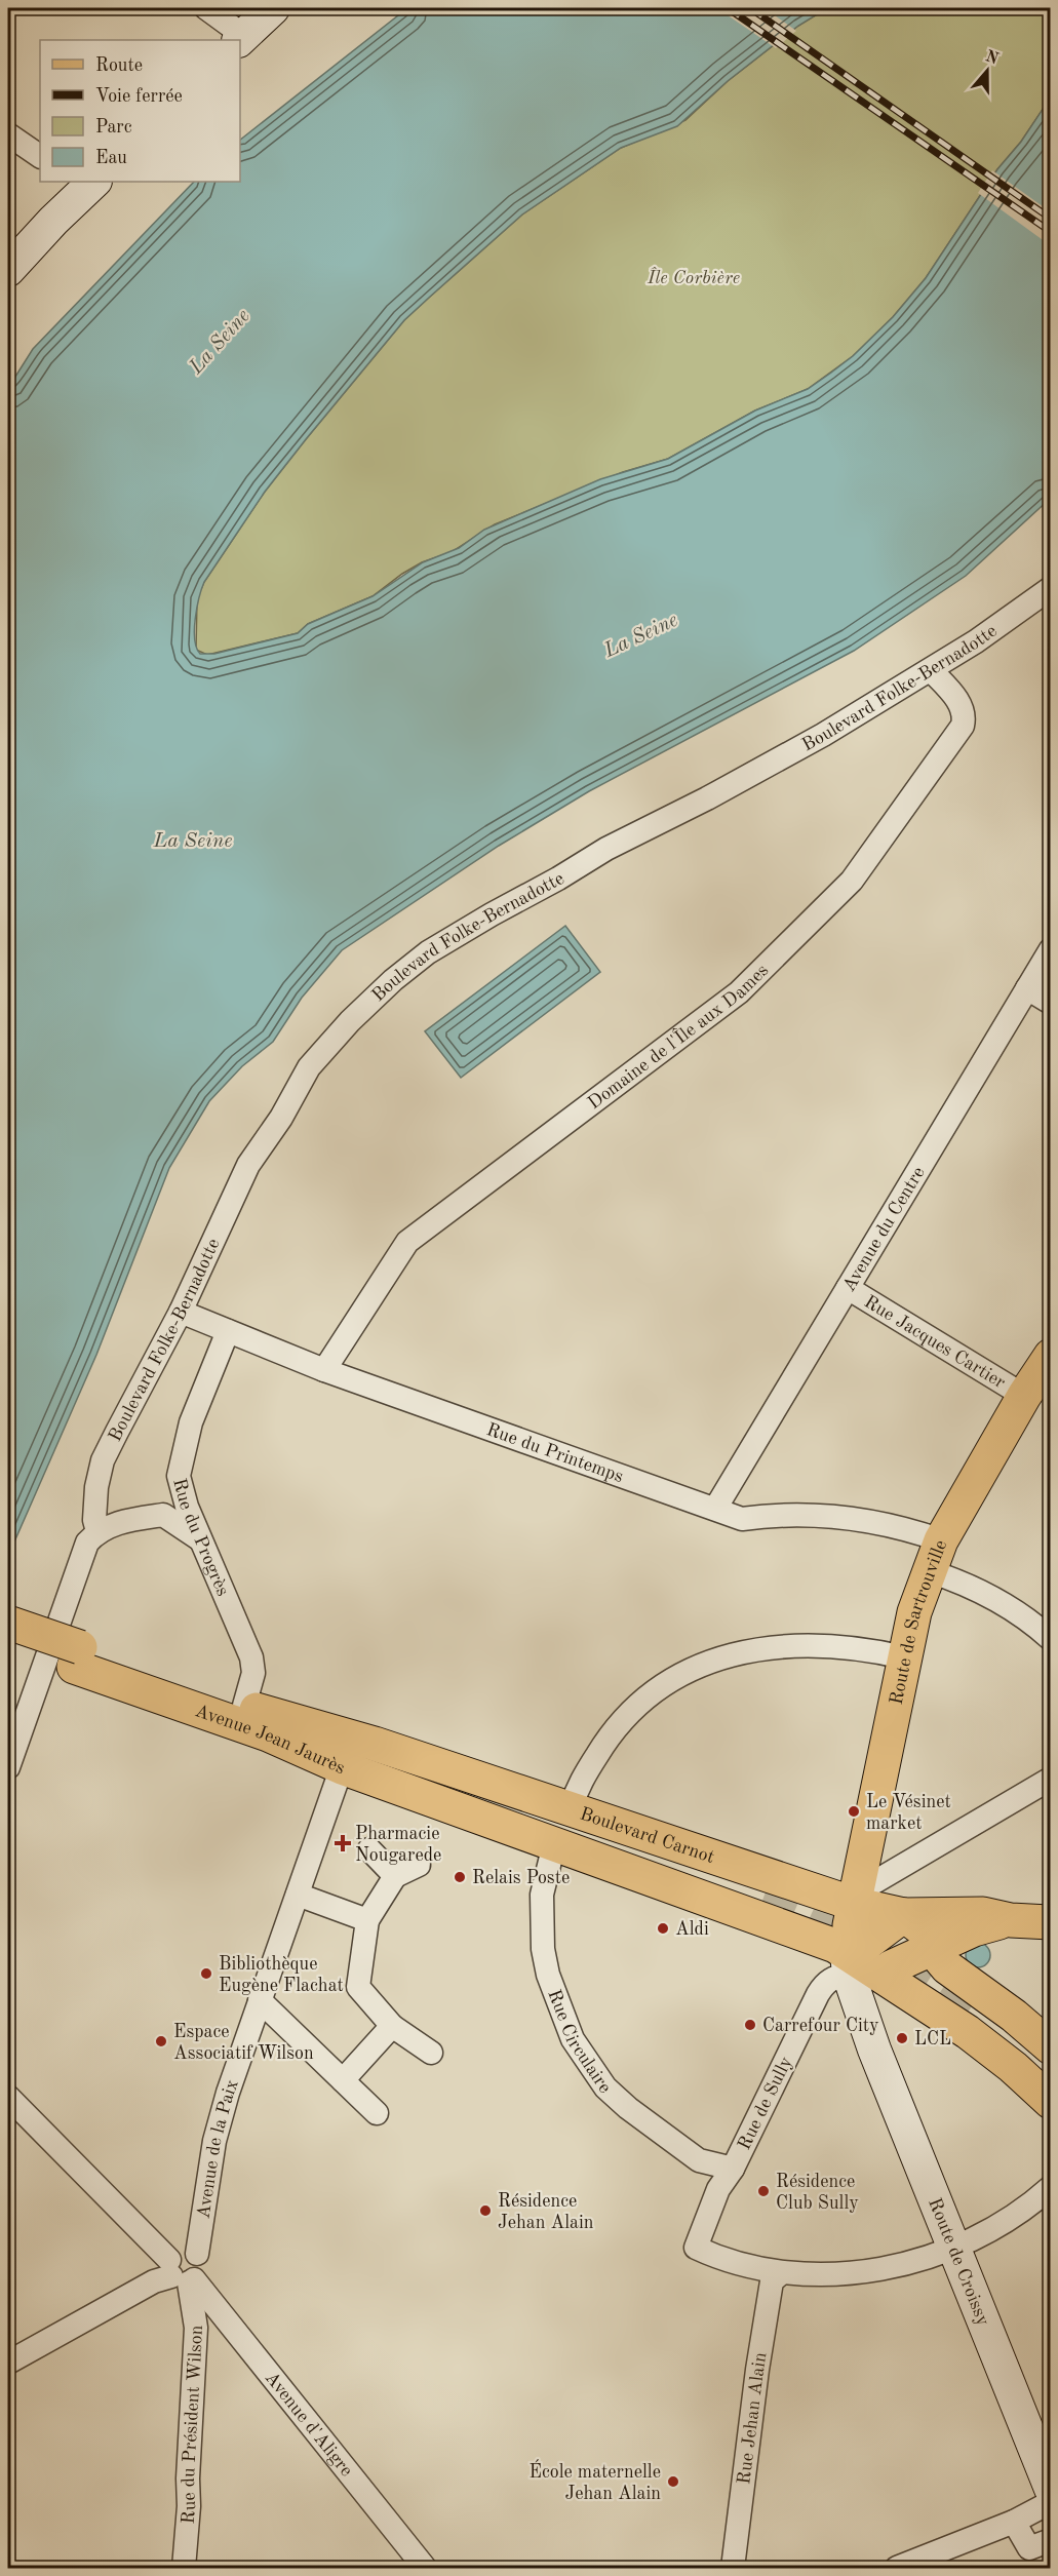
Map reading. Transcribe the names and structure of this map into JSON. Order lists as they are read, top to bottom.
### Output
{
  "streets": {
    "main road": [
      "Route de Sartrouville",
      "Avenue Jean Jaurès",
      "Boulevard Carnot",
      "Route de Croissy"
    ],
    "street": [
      "Boulevard Folke-Bernadotte",
      "Domaine de l'Île aux Dames",
      "Avenue du Centre",
      "Rue Jacques Cartier",
      "Rue du Printemps",
      "Rue du Progrès",
      "Rue Circulaire",
      "Rue de Sully",
      "Avenue de la Paix",
      "Rue Jehan Alain",
      "Avenue d'Aligre",
      "Rue du Président Wilson"
    ]
  },
  "crossings": [
    ["Boulevard Folke-Bernadotte", "Domaine de l'Île aux Dames"],
    ["Boulevard Folke-Bernadotte", "Rue du Printemps"],
    ["Domaine de l'Île aux Dames", "Rue du Printemps"],
    ["Avenue du Centre", "Rue Jacques Cartier"],
    ["Avenue du Centre", "Rue du Printemps"],
    ["Rue Jacques Cartier", "Route de Sartrouville"],
    ["Rue du Printemps", "Rue du Progrès"],
    ["Rue du Printemps", "Route de Sartrouville"],
    ["Rue du Progrès", "Avenue Jean Jaurès"],
    ["Route de Sartrouville", "Boulevard Carnot"],
    ["Route de Sartrouville", "Rue Circulaire"],
    ["Route de Sartrouville", "Rue de Sully"],
    ["Route de Sartrouville", "Route de Croissy"],
    ["Avenue Jean Jaurès", "Boulevard Carnot"],
    ["Avenue Jean Jaurès", "Avenue de la Paix"],
    ["Boulevard Carnot", "Rue Circulaire"],
    ["Boulevard Carnot", "Rue de Sully"],
    ["Boulevard Carnot", "Route de Croissy"],
    ["Rue Circulaire", "Rue de Sully"],
    ["Rue de Sully", "Route de Croissy"],
    ["Rue de Sully", "Rue Jehan Alain"],
    ["Avenue de la Paix", "Avenue d'Aligre"],
    ["Avenue de la Paix", "Rue du Président Wilson"],
    ["Avenue d'Aligre", "Rue du Président Wilson"]
  ],
  "water": ["La Seine"],
  "parks": ["Île Corbière"],
  "places": {
    "other": [
      "Le Vésinet market",
      "Relais Poste",
      "Aldi",
      "Bibliothèque Eugène Flachat",
      "Carrefour City",
      "LCL",
      "Espace Associatif Wilson",
      "Résidence Club Sully",
      "Résidence Jehan Alain",
      "École maternelle Jehan Alain"
    ],
    "health": ["Pharmacie Nougarede"]
  },
  "legend": [
    "Route",
    "Voie ferrée",
    "Parc",
    "Eau"
  ],
  "north": "top"
}
